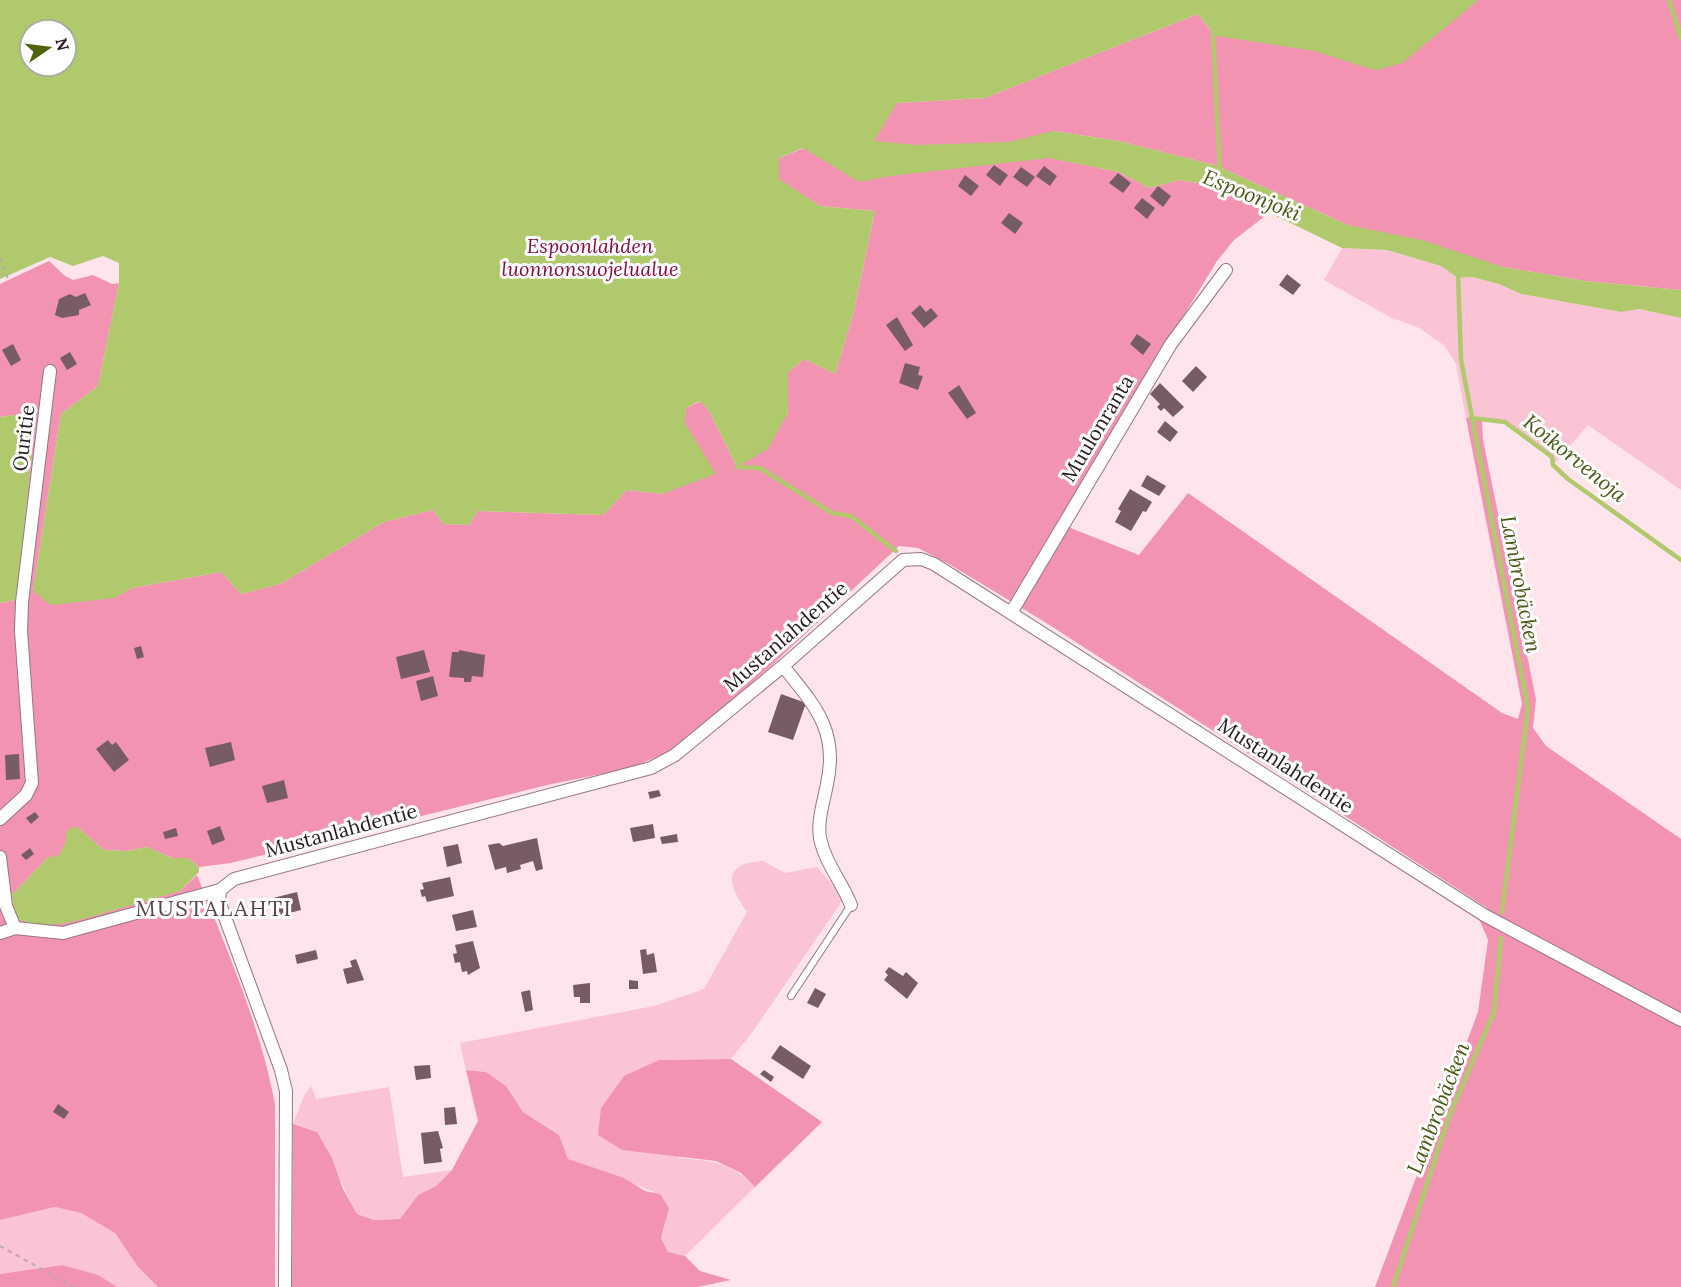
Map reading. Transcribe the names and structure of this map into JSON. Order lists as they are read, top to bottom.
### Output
{
  "streets": {
    "street": ["Muulonranta", "Ouritie", "Mustanlahdentie"]
  },
  "crossings": [
    ["Muulonranta", "Mustanlahdentie"]
  ],
  "districts": ["MUSTALAHTI"],
  "water": ["Espoonjoki", "Koikorvenoja", "Lambrobäcken"],
  "parks": ["Espoonlahden luonnonsuojelualue"],
  "north": "right"
}
